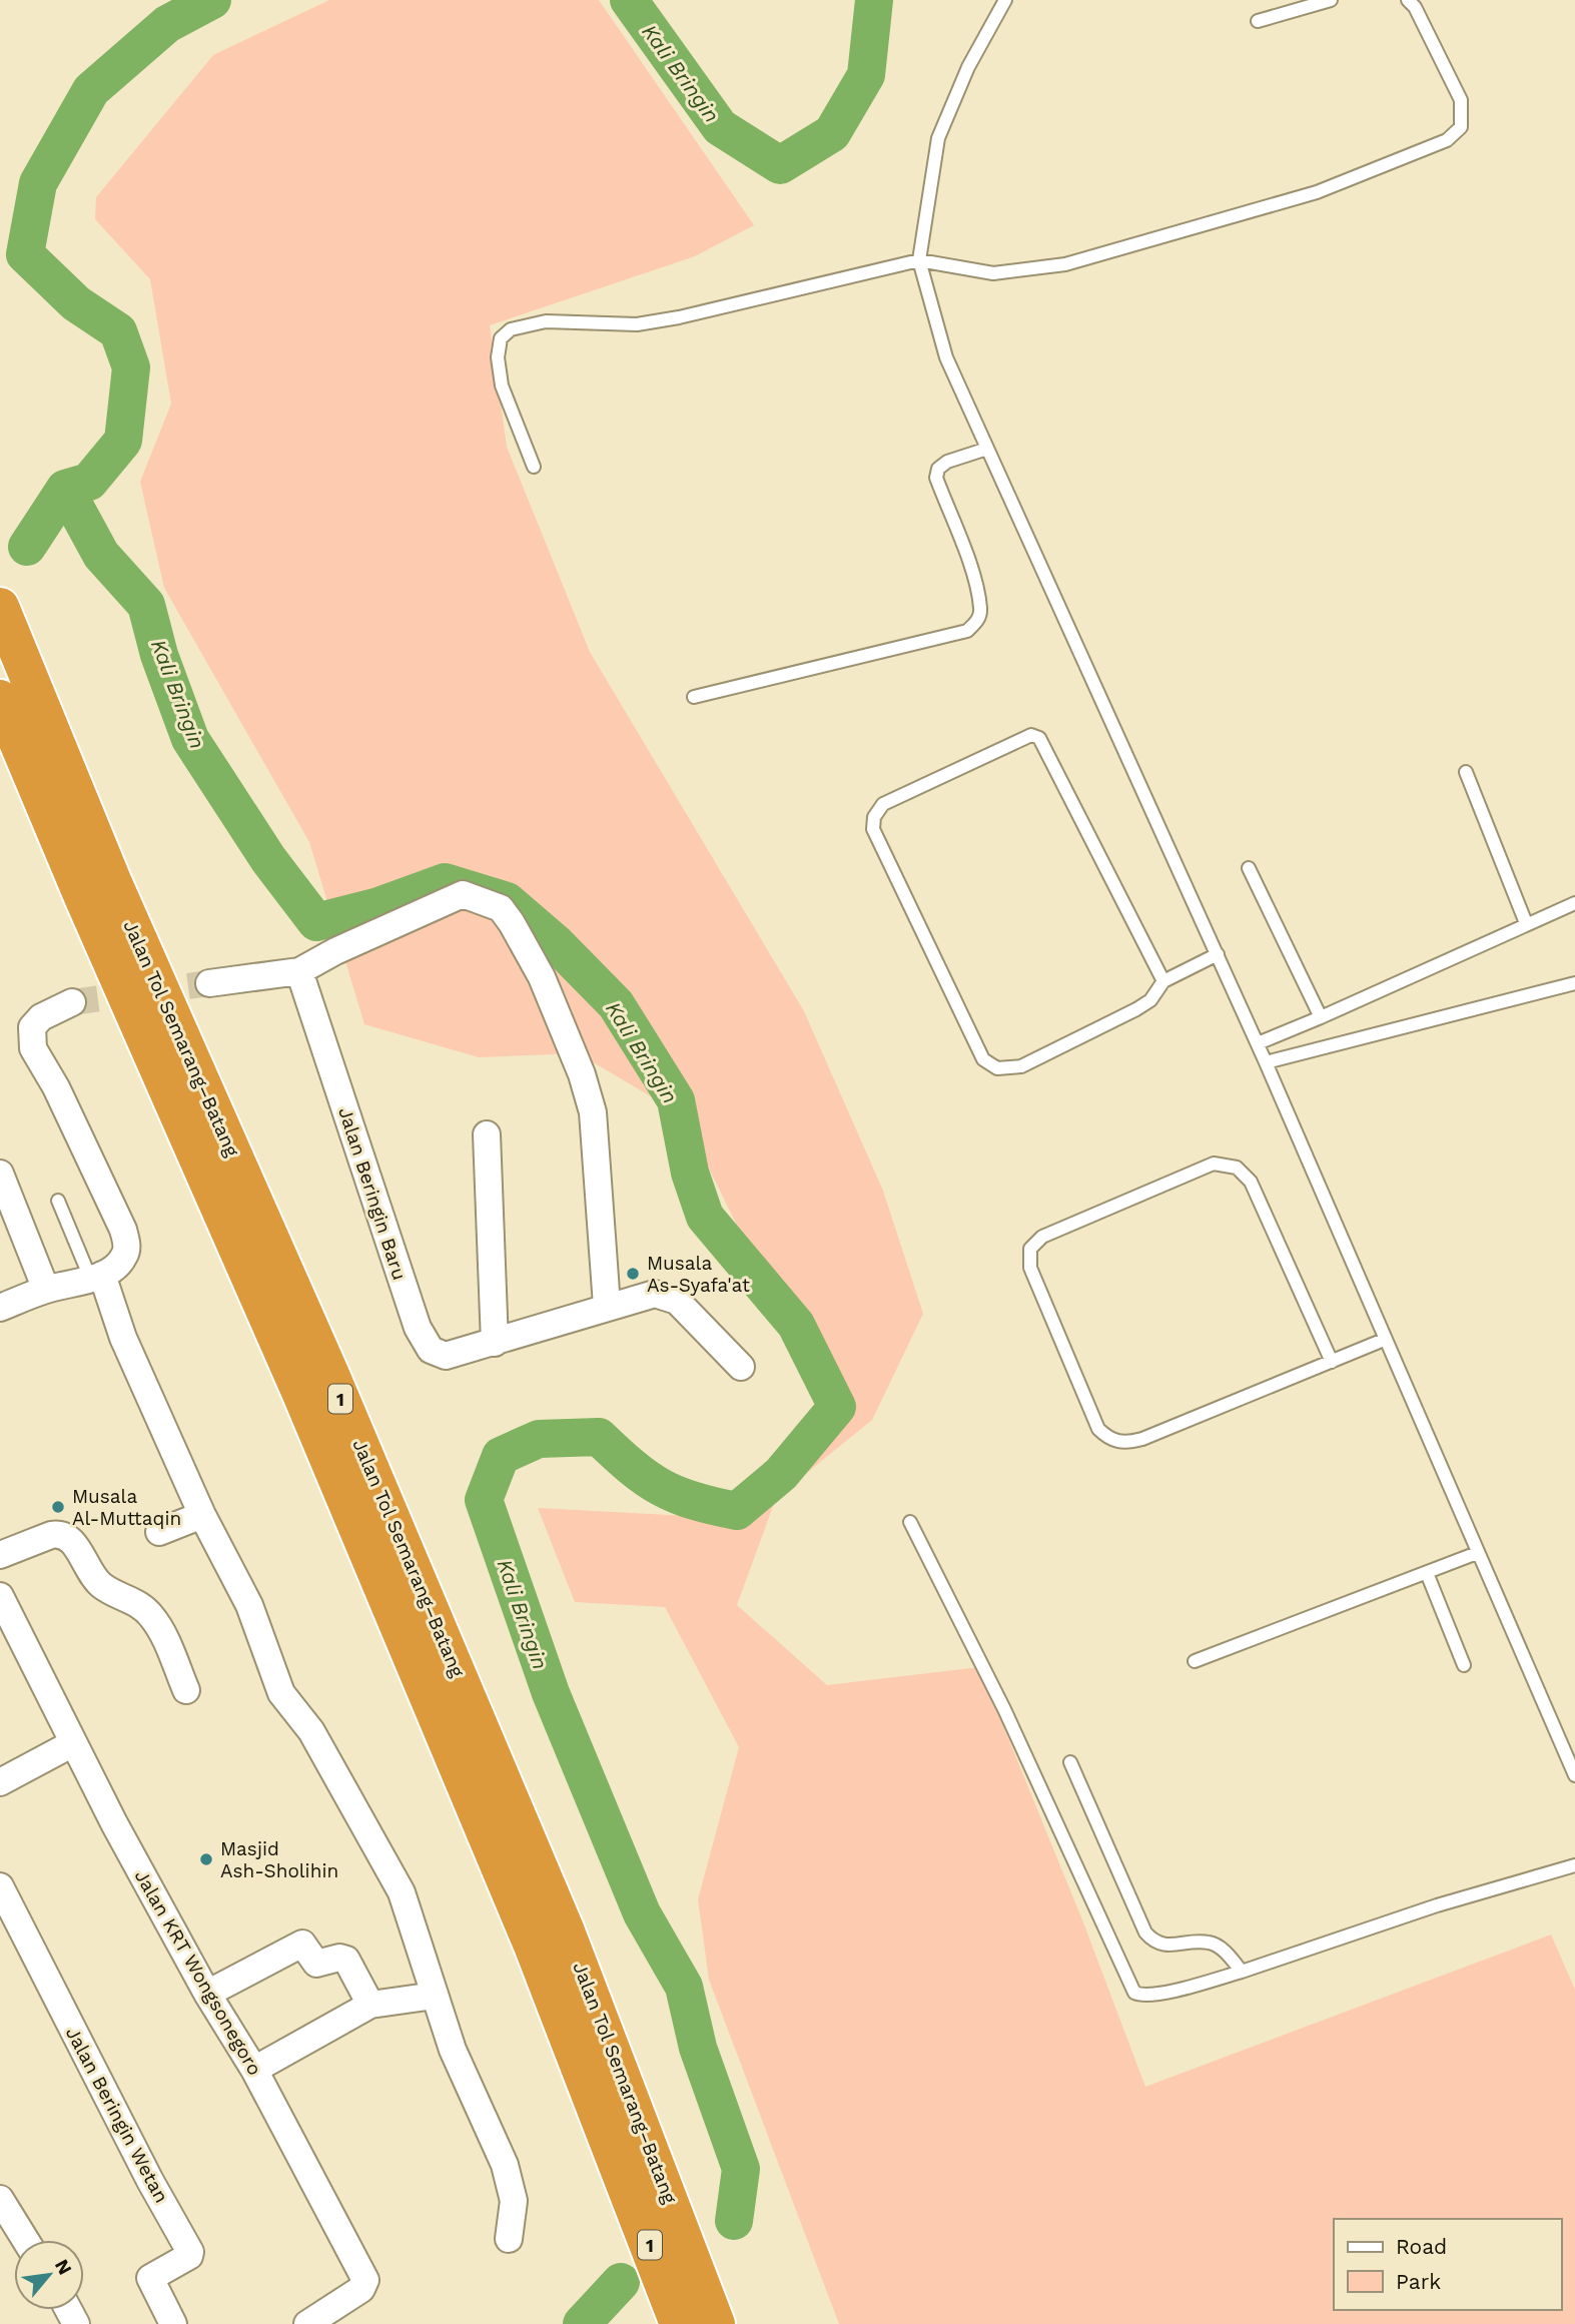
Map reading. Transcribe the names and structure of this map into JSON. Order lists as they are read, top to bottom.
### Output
{
  "streets": {
    "highway": ["Jalan Tol Semarang–Batang", "1"],
    "street": ["Jalan Beringin Baru", "Jalan KRT Wongsonegoro", "Jalan Beringin Wetan"]
  },
  "water": ["Kali Bringin"],
  "places": ["Musala As-Syafa'at", "Musala Al-Muttaqin", "Masjid Ash-Sholihin"],
  "legend": ["Road", "Park"],
  "north": "top right"
}
